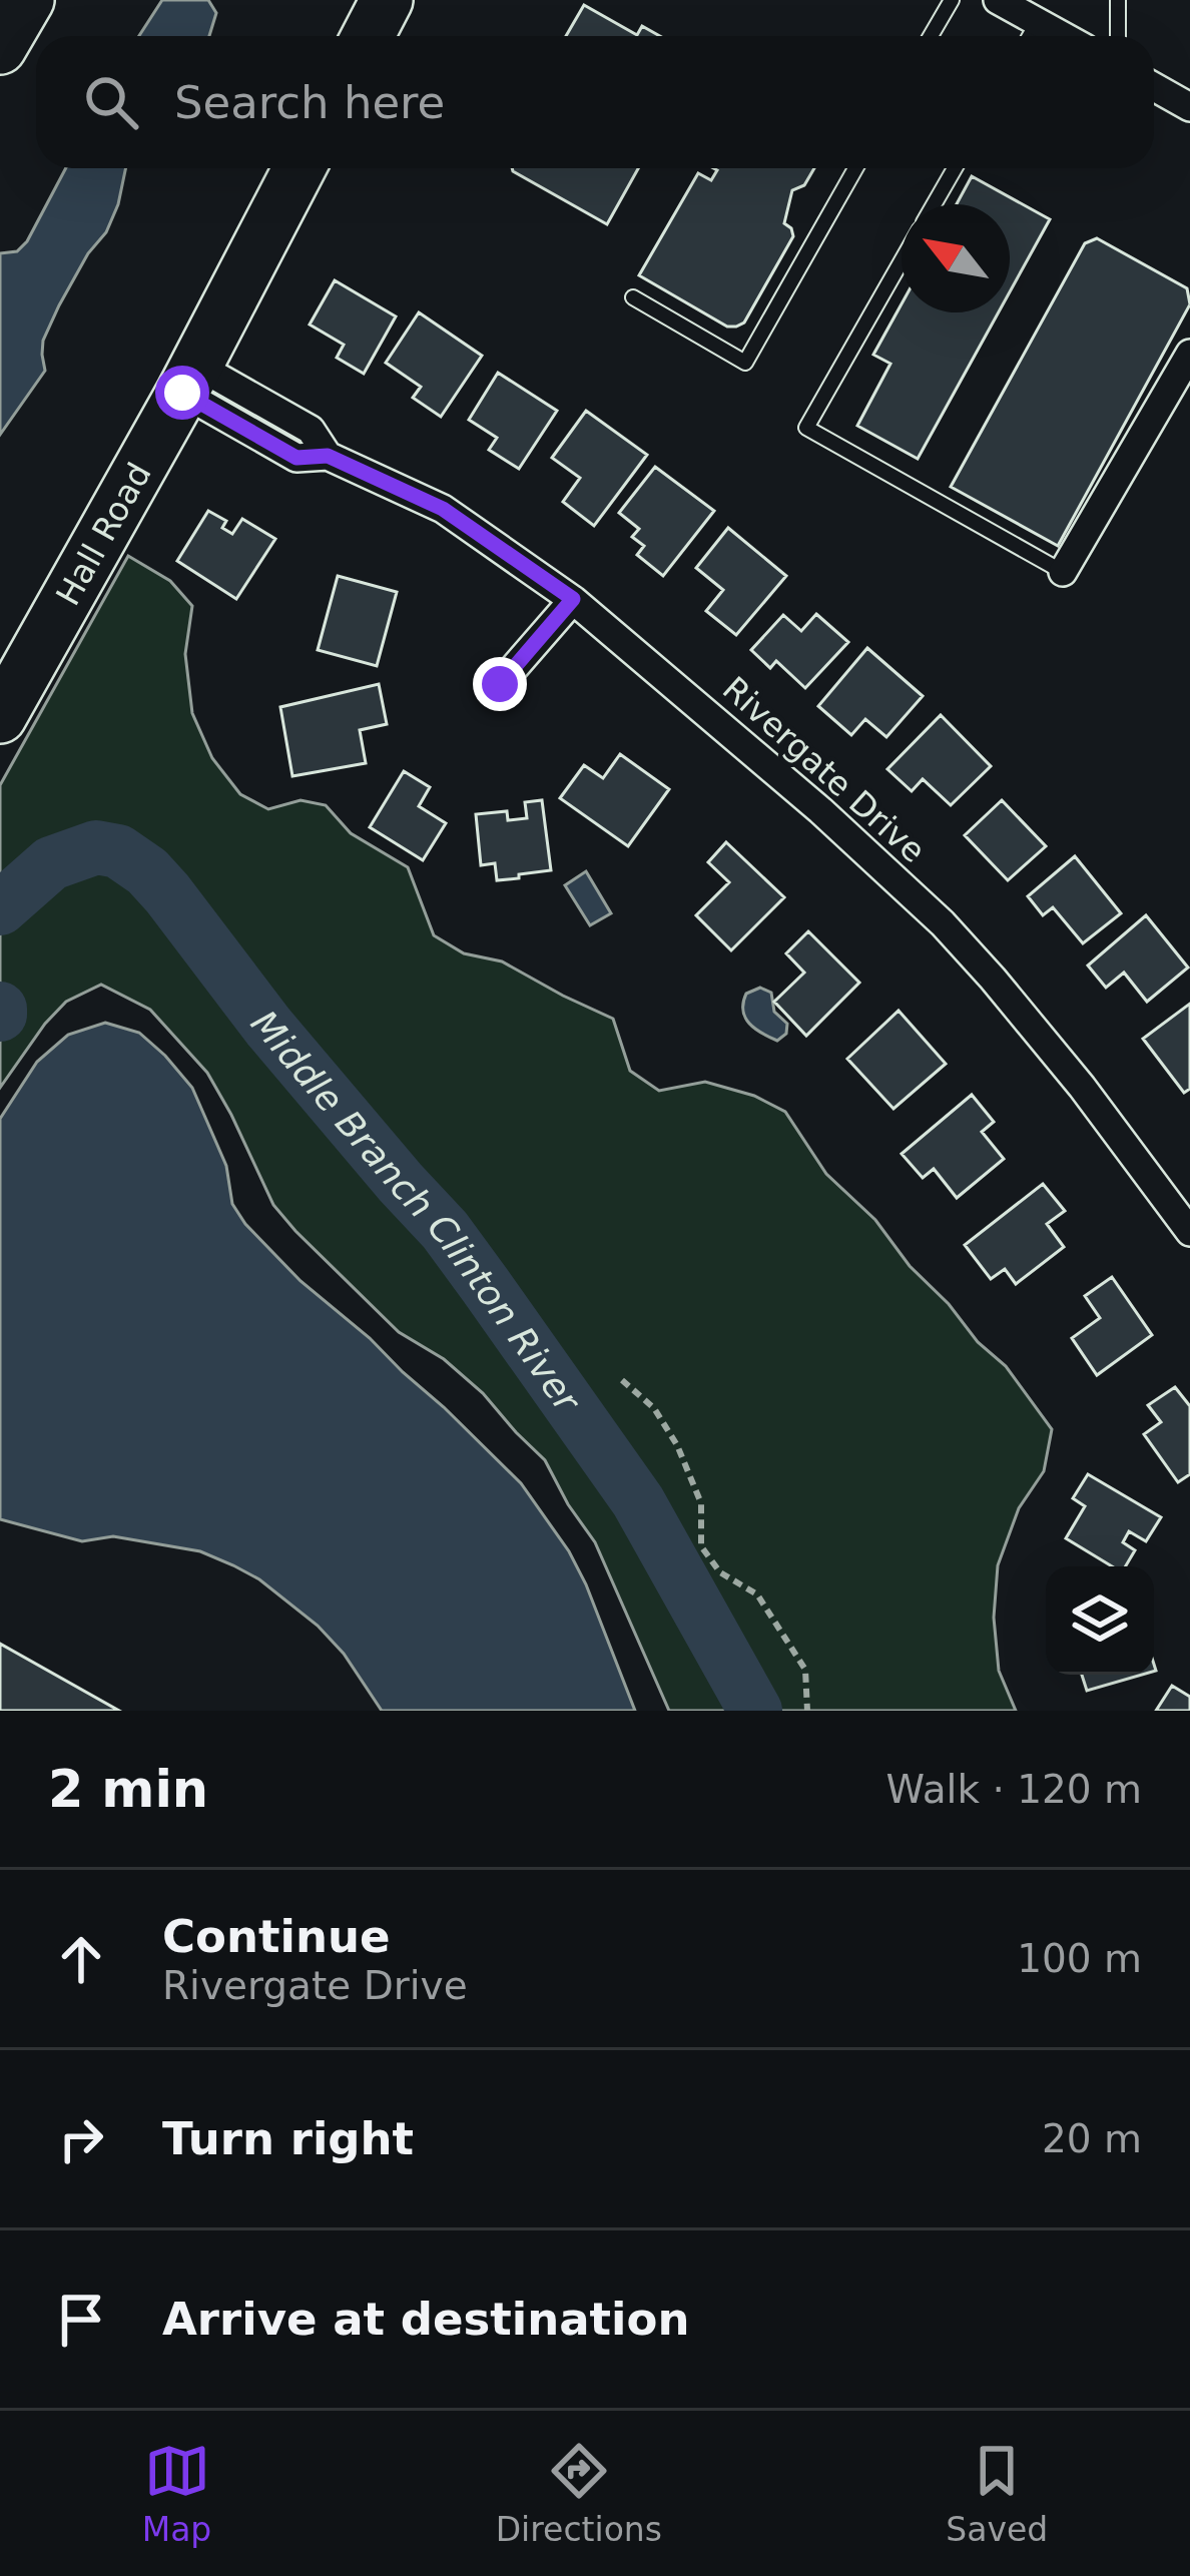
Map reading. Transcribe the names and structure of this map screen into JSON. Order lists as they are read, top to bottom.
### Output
{
  "streets": {
    "highway": ["Hall Road"],
    "street": ["Rivergate Drive"]
  },
  "crossings": [
    ["Hall Road", "Rivergate Drive"]
  ],
  "water": ["Middle Branch Clinton River"],
  "north": "top left",
  "page": {
    "search": "Search here",
    "heading": ["2 min", "Walk · 120 m"],
    "list": [
      ["Continue", "Rivergate Drive", "100 m"],
      ["Turn right", "20 m"],
      "Arrive at destination"
    ],
    "nav": ["Map", "Directions", "Saved"]
  }
}
